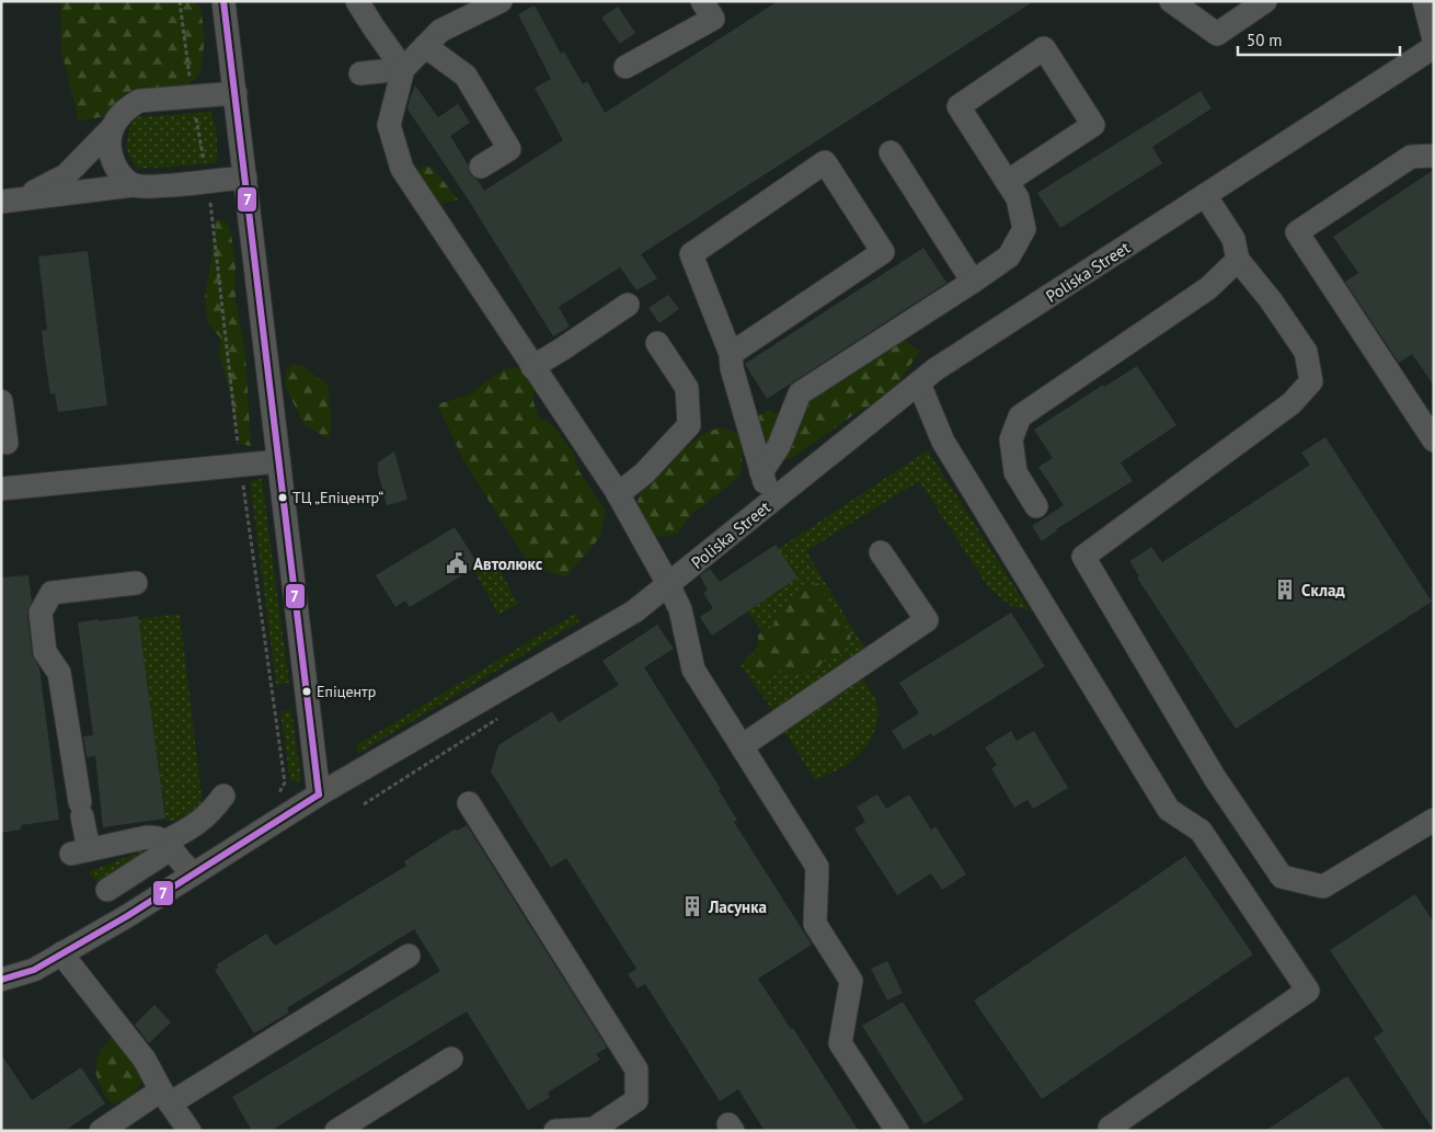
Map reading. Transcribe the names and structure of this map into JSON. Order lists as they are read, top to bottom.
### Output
{
  "streets": {
    "street": ["Poliska Street"]
  },
  "places": {
    "other": ["ТЦ „Епіцентр“", "Епіцентр"],
    "public building": ["Автолюкс"],
    "building": ["Склад", "Ласунка"]
  },
  "lines": ["transit line 7"],
  "scale_bar": "50 m"
}
